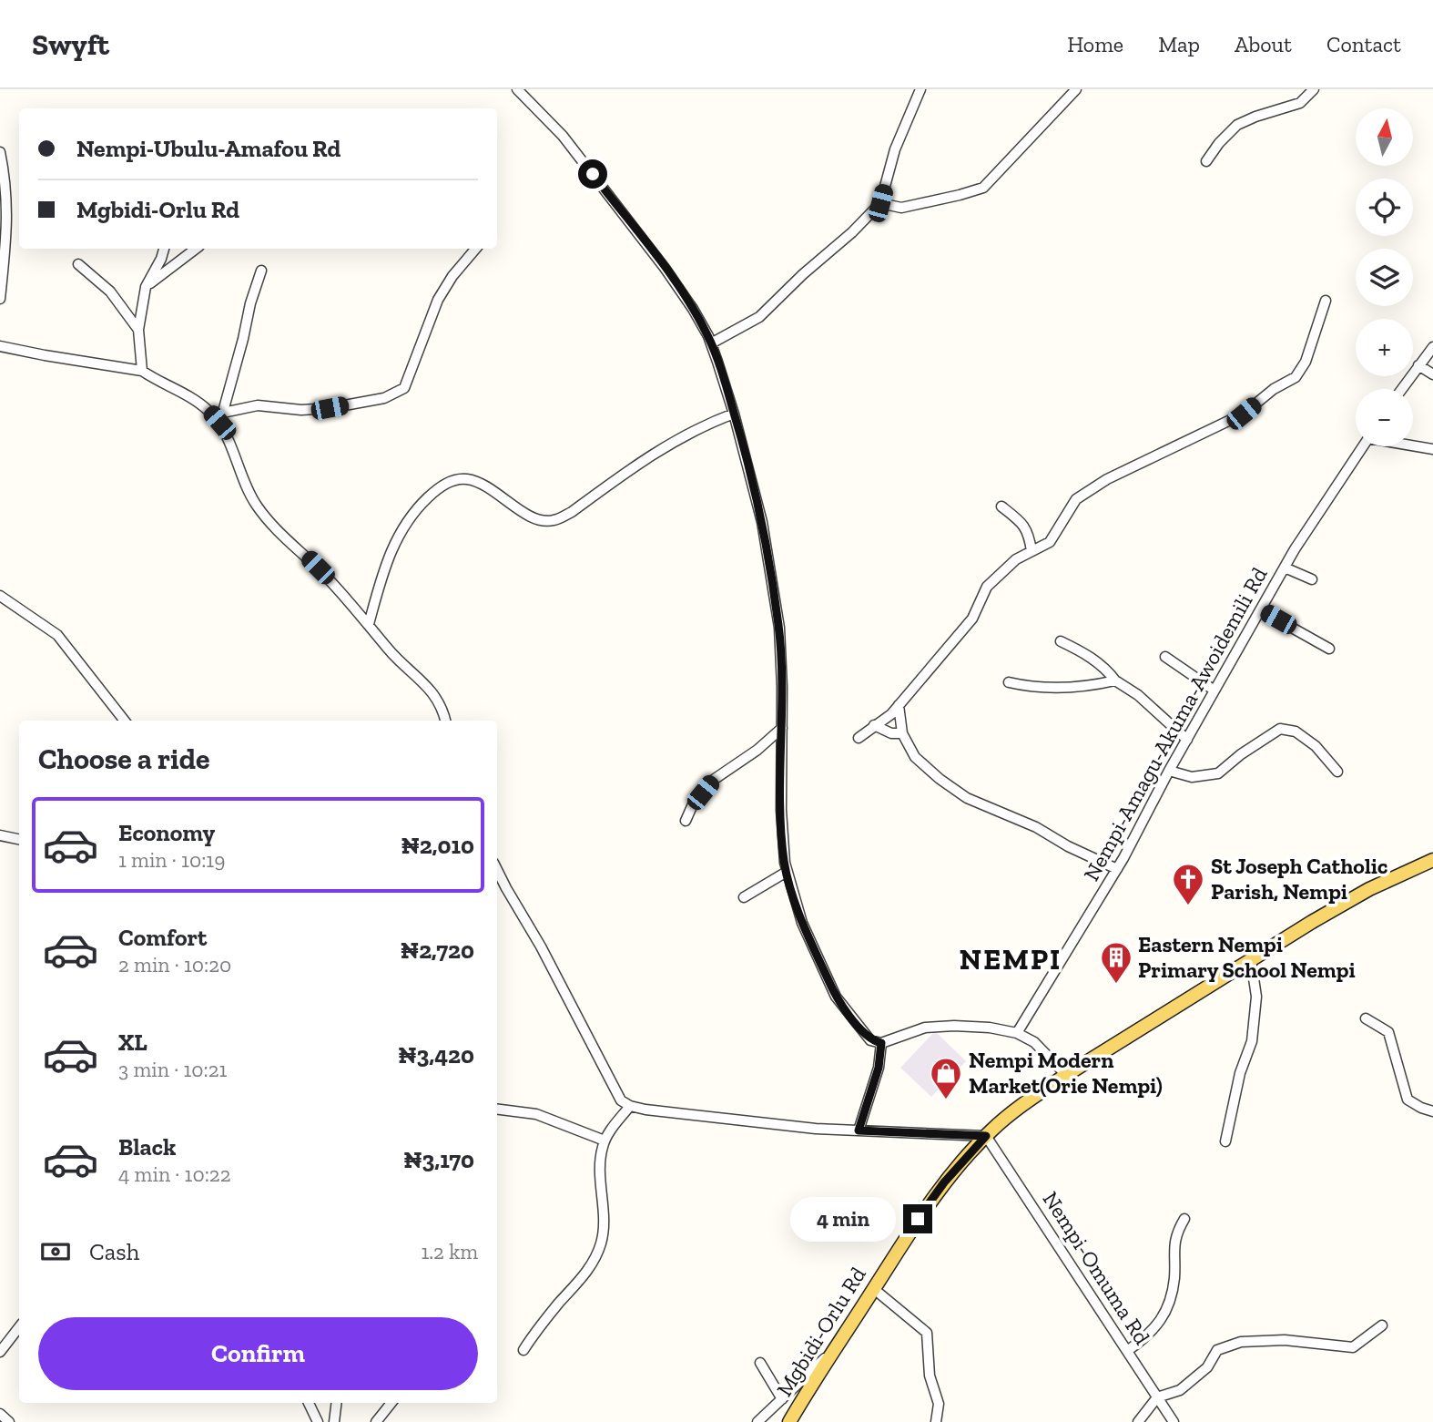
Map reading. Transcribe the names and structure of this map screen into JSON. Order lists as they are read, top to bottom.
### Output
{
  "streets": {
    "main road": ["Mgbidi-Orlu Rd"],
    "street": ["Nempi-Amagu-Akuma-Awoidemili Rd", "Nempi-Omuma Rd"]
  },
  "crossings": [
    ["Nempi-Omuma Rd", "Mgbidi-Orlu Rd"]
  ],
  "districts": ["NEMPI"],
  "places": {
    "church": ["St Joseph Catholic Parish, Nempi"],
    "building": ["Eastern Nempi Primary School Nempi"],
    "shop": ["Nempi Modern Market(Orie Nempi)"]
  },
  "north": "top",
  "page": {
    "header": "Swyft",
    "nav": [
      "Home",
      "Map",
      "About",
      "Contact"
    ],
    "map_buttons": ["+", "−"],
    "banner": ["Nempi-Ubulu-Amafou Rd", "Mgbidi-Orlu Rd"],
    "heading": "Choose a ride",
    "list": [
      {
        "name": "Economy",
        "note": "1 min · 10:19",
        "value": "₦2,010"
      },
      {
        "name": "Comfort",
        "note": "2 min · 10:20",
        "value": "₦2,720"
      },
      {
        "name": "XL",
        "note": "3 min · 10:21",
        "value": "₦3,420"
      },
      {
        "name": "Black",
        "note": "4 min · 10:22",
        "value": "₦3,170"
      }
    ],
    "bubble": "4 min",
    "pay": ["Cash", "1.2 km"],
    "buttons": "Confirm"
  }
}
